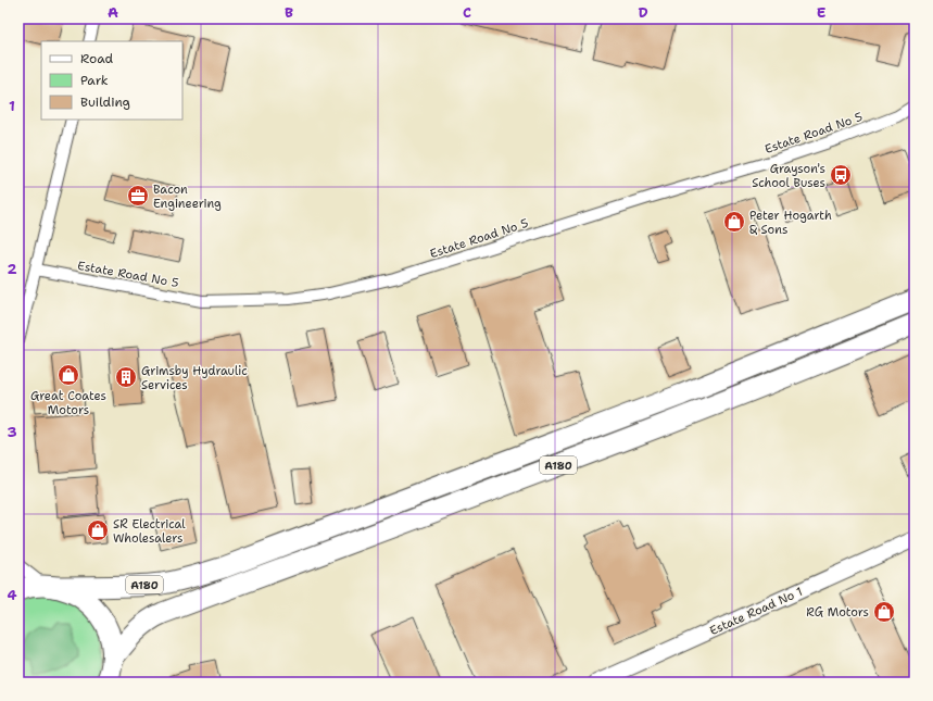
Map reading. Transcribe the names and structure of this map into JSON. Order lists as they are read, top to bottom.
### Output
{
  "streets": {
    "highway": ["A180"],
    "street": ["Estate Road No 5", "Estate Road No 1"]
  },
  "places": {
    "bus stop": ["Grayson's School Buses"],
    "office": ["Bacon Engineering"],
    "shop": [
      "Peter Hogarth & Sons",
      "Great Coates Motors",
      "SR Electrical Wholesalers",
      "RG Motors"
    ],
    "building": ["Grimsby Hydraulic Services"]
  },
  "legend": ["Road", "Park", "Building"],
  "grid": {
    "columns": [
      "A",
      "B",
      "C",
      "D",
      "E"
    ],
    "rows": [
      "1",
      "2",
      "3",
      "4"
    ]
  }
}
